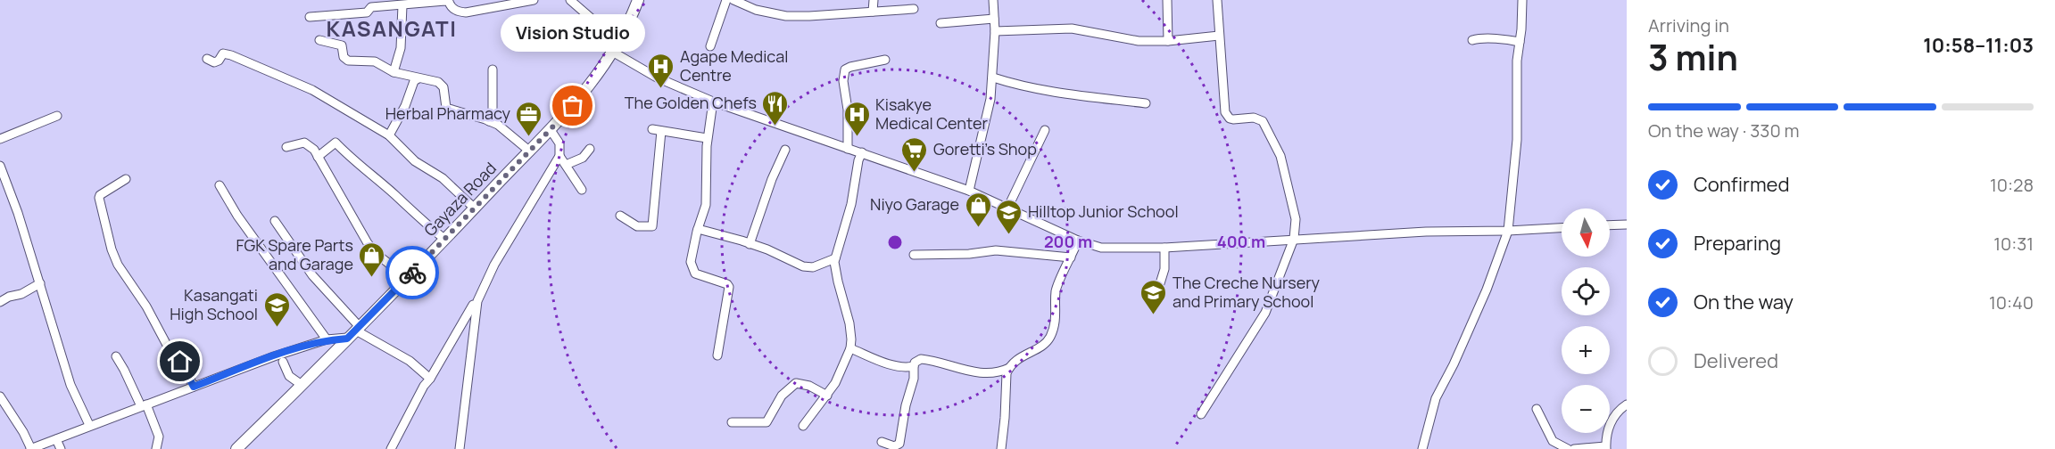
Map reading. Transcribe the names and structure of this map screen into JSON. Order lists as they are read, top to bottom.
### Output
{
  "streets": {
    "main road": ["Gayaza Road"]
  },
  "districts": ["KASANGATI"],
  "places": {
    "hospital": ["Agape Medical Centre", "Kisakye Medical Center"],
    "other": ["Vision Studio"],
    "restaurant": ["The Golden Chefs"],
    "office": ["Herbal Pharmacy"],
    "supermarket": ["Goretti's Shop"],
    "shop": ["Niyo Garage", "FGK Spare Parts and Garage"],
    "school or university": ["Hilltop Junior School", "The Creche Nursery and Primary School", "Kasangati High School"]
  },
  "north": "bottom",
  "page": {
    "heading": ["3 min", "Arriving in", "10:58–11:03"],
    "bubble": "Vision Studio",
    "bar": "On the way · 330 m",
    "list": [
      ["Confirmed", "10:28"],
      ["Preparing", "10:31"],
      ["On the way", "10:40"],
      "Delivered"
    ],
    "map_buttons": ["+", "−"]
  },
  "rings": ["200 m", "400 m"]
}
